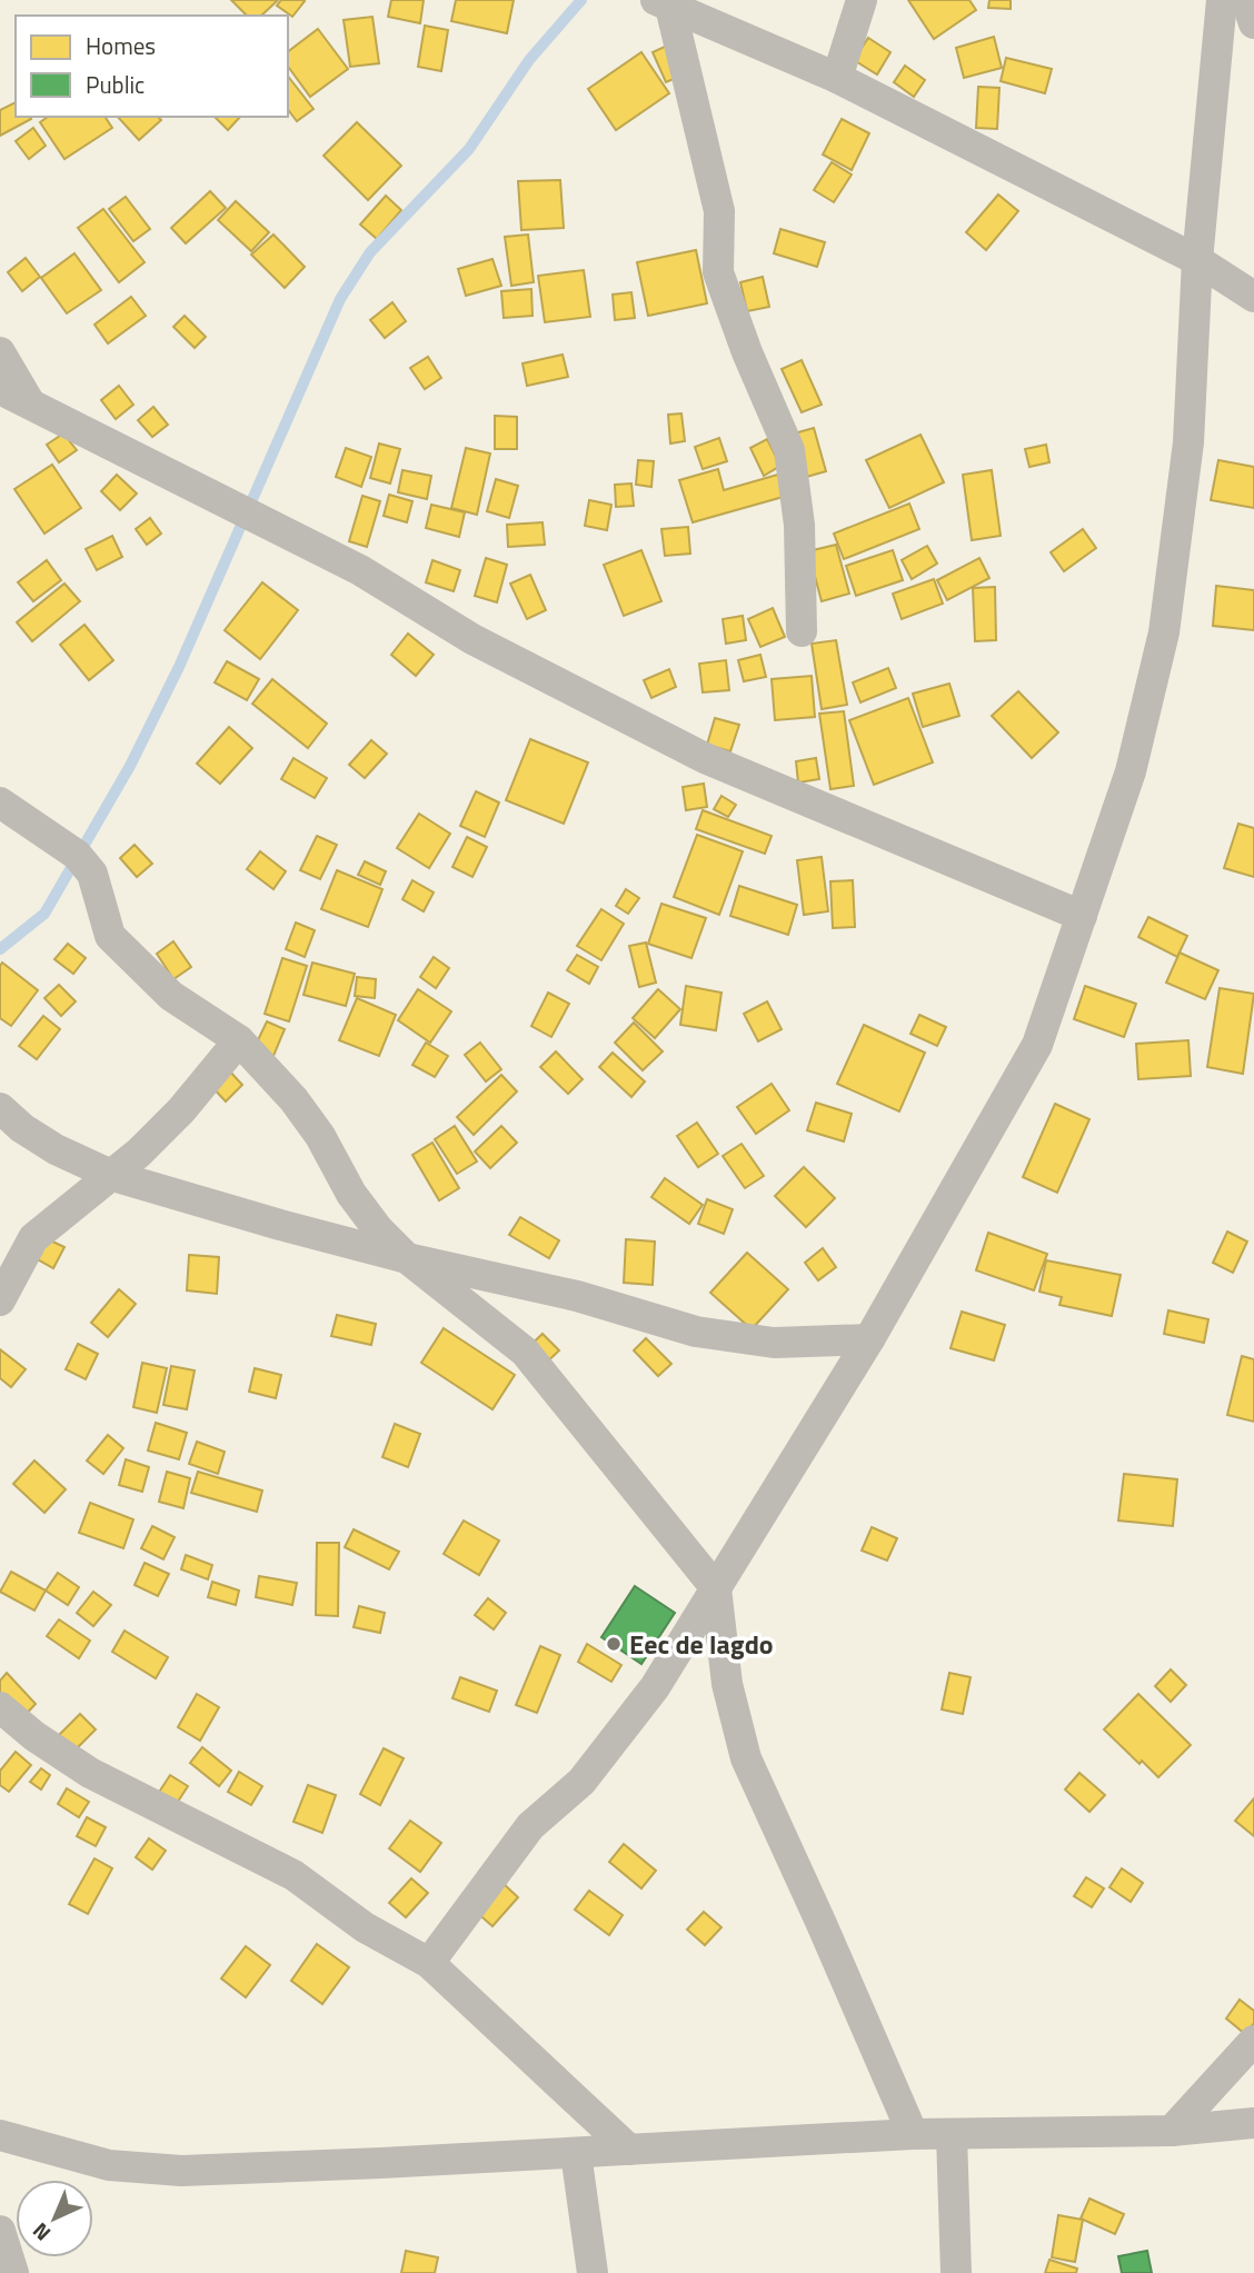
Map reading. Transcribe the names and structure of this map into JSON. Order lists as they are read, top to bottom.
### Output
{
  "places": ["Eec de lagdo"],
  "legend": ["Homes", "Public"],
  "north": "bottom left"
}
